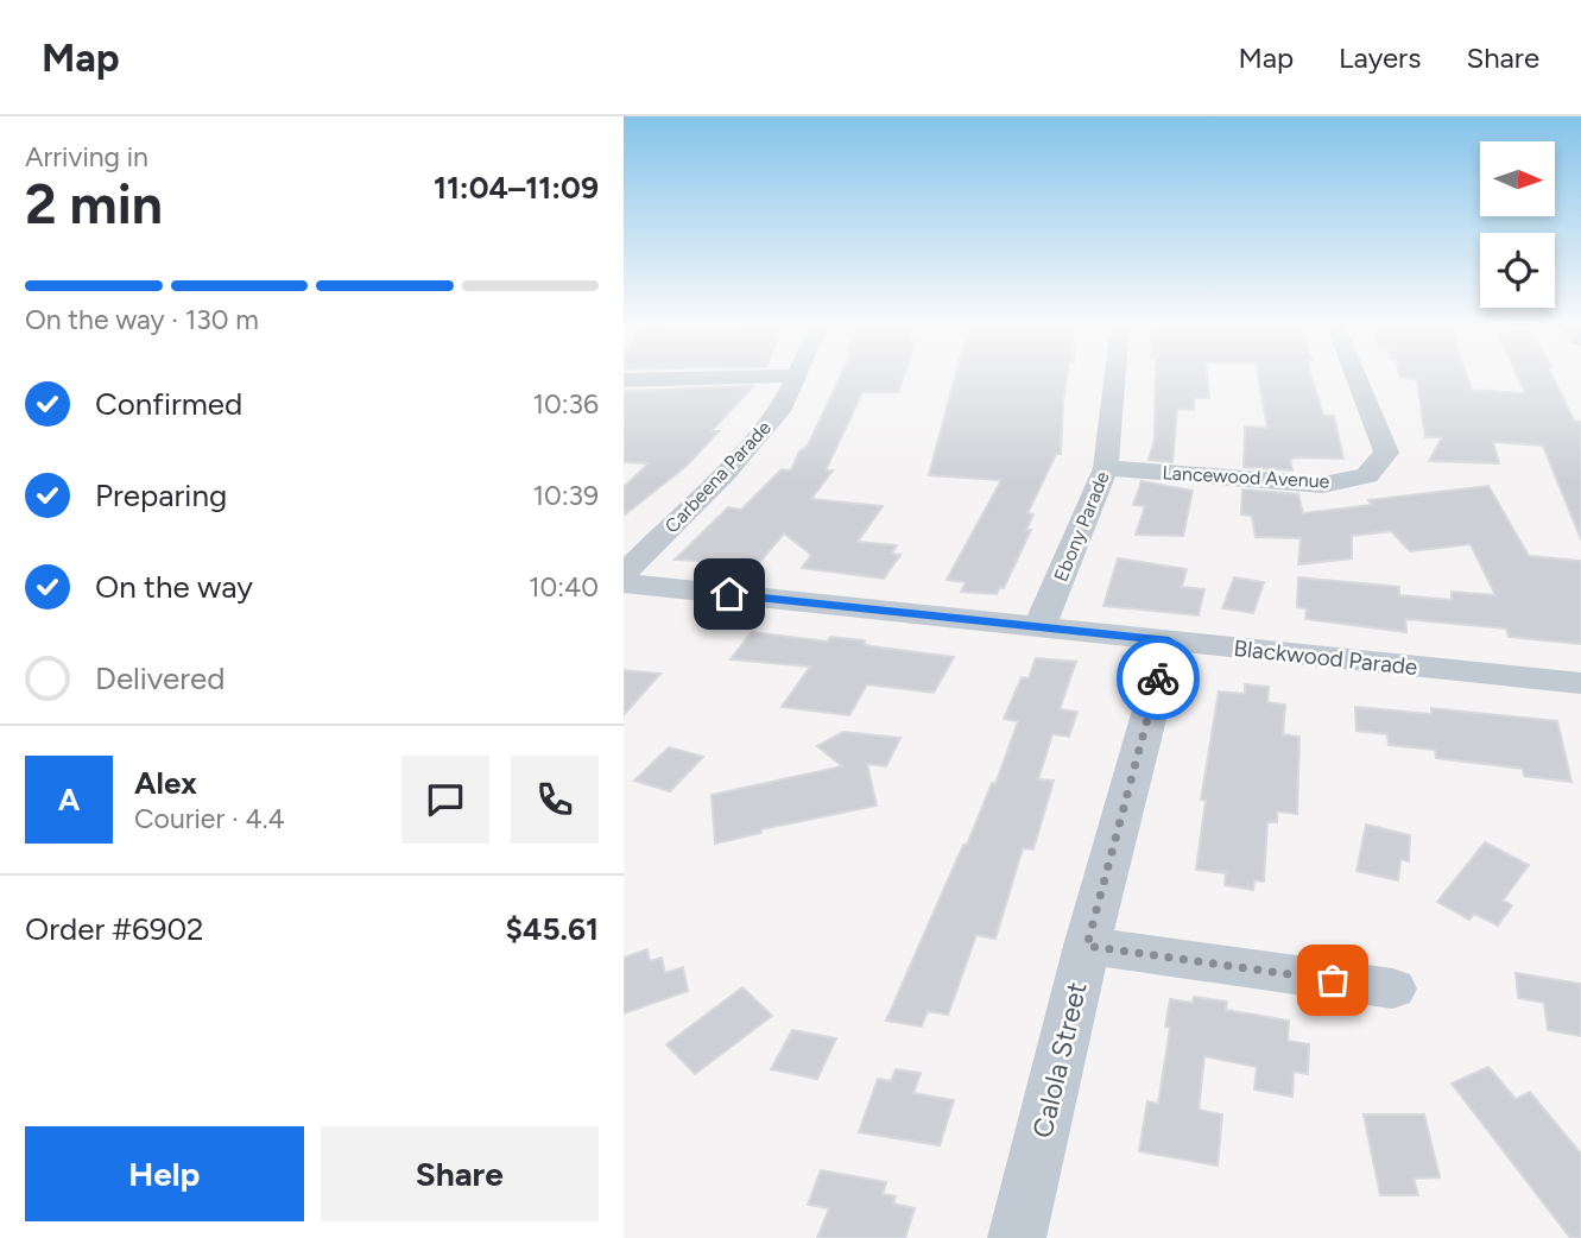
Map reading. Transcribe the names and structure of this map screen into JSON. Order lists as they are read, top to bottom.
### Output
{
  "streets": {
    "street": [
      "Carbeena Parade",
      "Lancewood Avenue",
      "Ebony Parade",
      "Blackwood Parade",
      "Calola Street"
    ]
  },
  "crossings": [
    ["Lancewood Avenue", "Ebony Parade"],
    ["Ebony Parade", "Blackwood Parade"],
    ["Blackwood Parade", "Calola Street"]
  ],
  "north": "right",
  "page": {
    "header": "Map",
    "nav": ["Map", "Layers", "Share"],
    "heading": ["2 min", "Arriving in", "11:04–11:09"],
    "panel": [
      "Alex",
      "Courier · 4.4",
      "Order #6902",
      "$45.61"
    ],
    "bar": "On the way · 130 m",
    "list": [
      ["Confirmed", "10:36"],
      ["Preparing", "10:39"],
      ["On the way", "10:40"],
      "Delivered"
    ],
    "round": "A",
    "buttons": ["Help", "Share"]
  }
}
